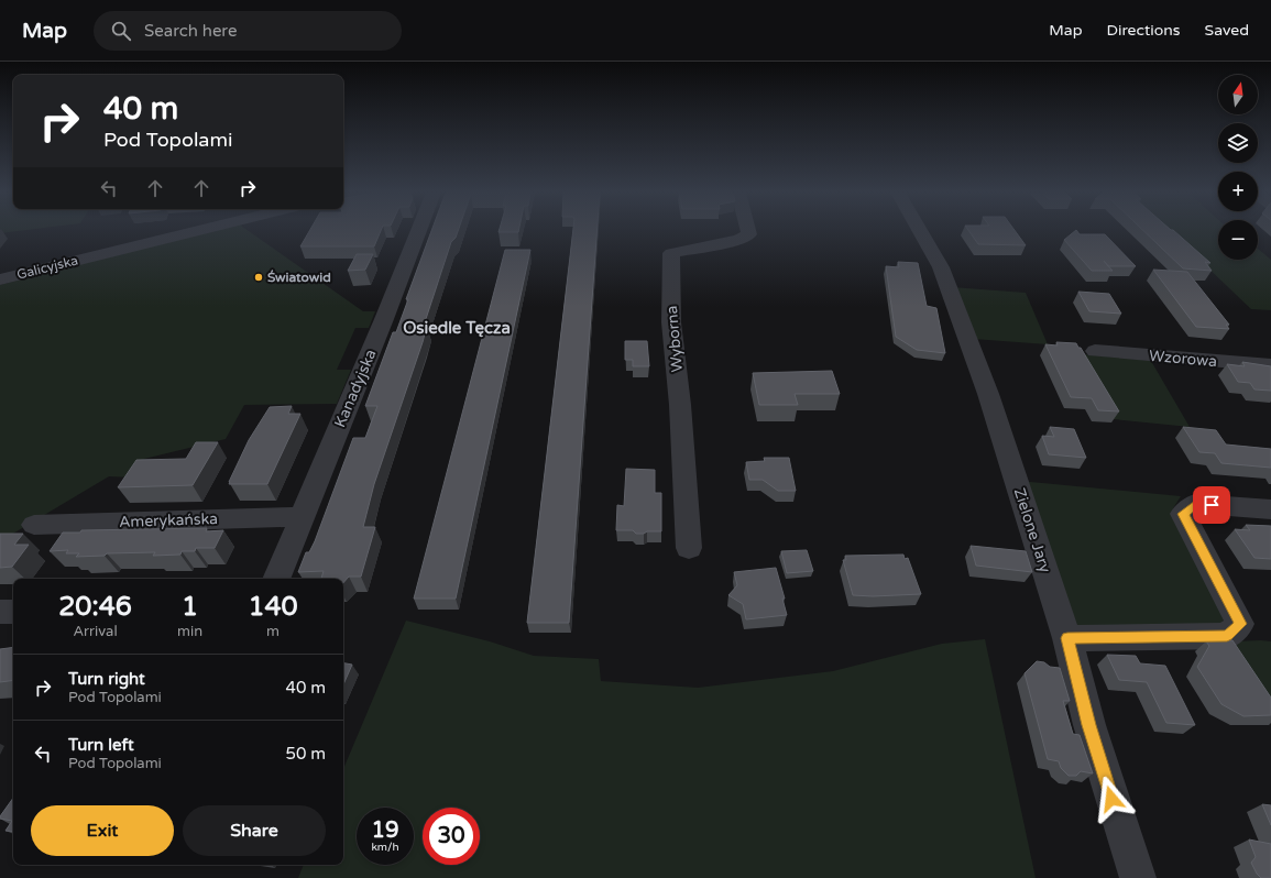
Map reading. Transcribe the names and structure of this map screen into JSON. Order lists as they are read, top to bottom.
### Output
{
  "streets": {
    "street": [
      "Galicyjska",
      "Wyborna",
      "Wzorowa",
      "Kanadyjska",
      "Amerykańska",
      "Zielone Jary"
    ]
  },
  "crossings": [
    ["Kanadyjska", "Amerykańska"]
  ],
  "districts": ["Osiedle Tęcza"],
  "places": ["Światowid"],
  "north": "top",
  "page": {
    "header": "Map",
    "search": "Search here",
    "nav": ["Map", "Directions", "Saved"],
    "map_buttons": ["+", "−"],
    "turn": ["40 m", "Pod Topolami"],
    "eta": [
      "20:46",
      "Arrival",
      "1",
      "min",
      "140",
      "m"
    ],
    "list": [
      {
        "name": "Turn right",
        "note": "Pod Topolami",
        "value": "40 m"
      },
      {
        "name": "Turn left",
        "note": "Pod Topolami",
        "value": "50 m"
      }
    ],
    "buttons": ["Exit", "Share"],
    "speed": "19 km/h",
    "limit": "30"
  }
}
